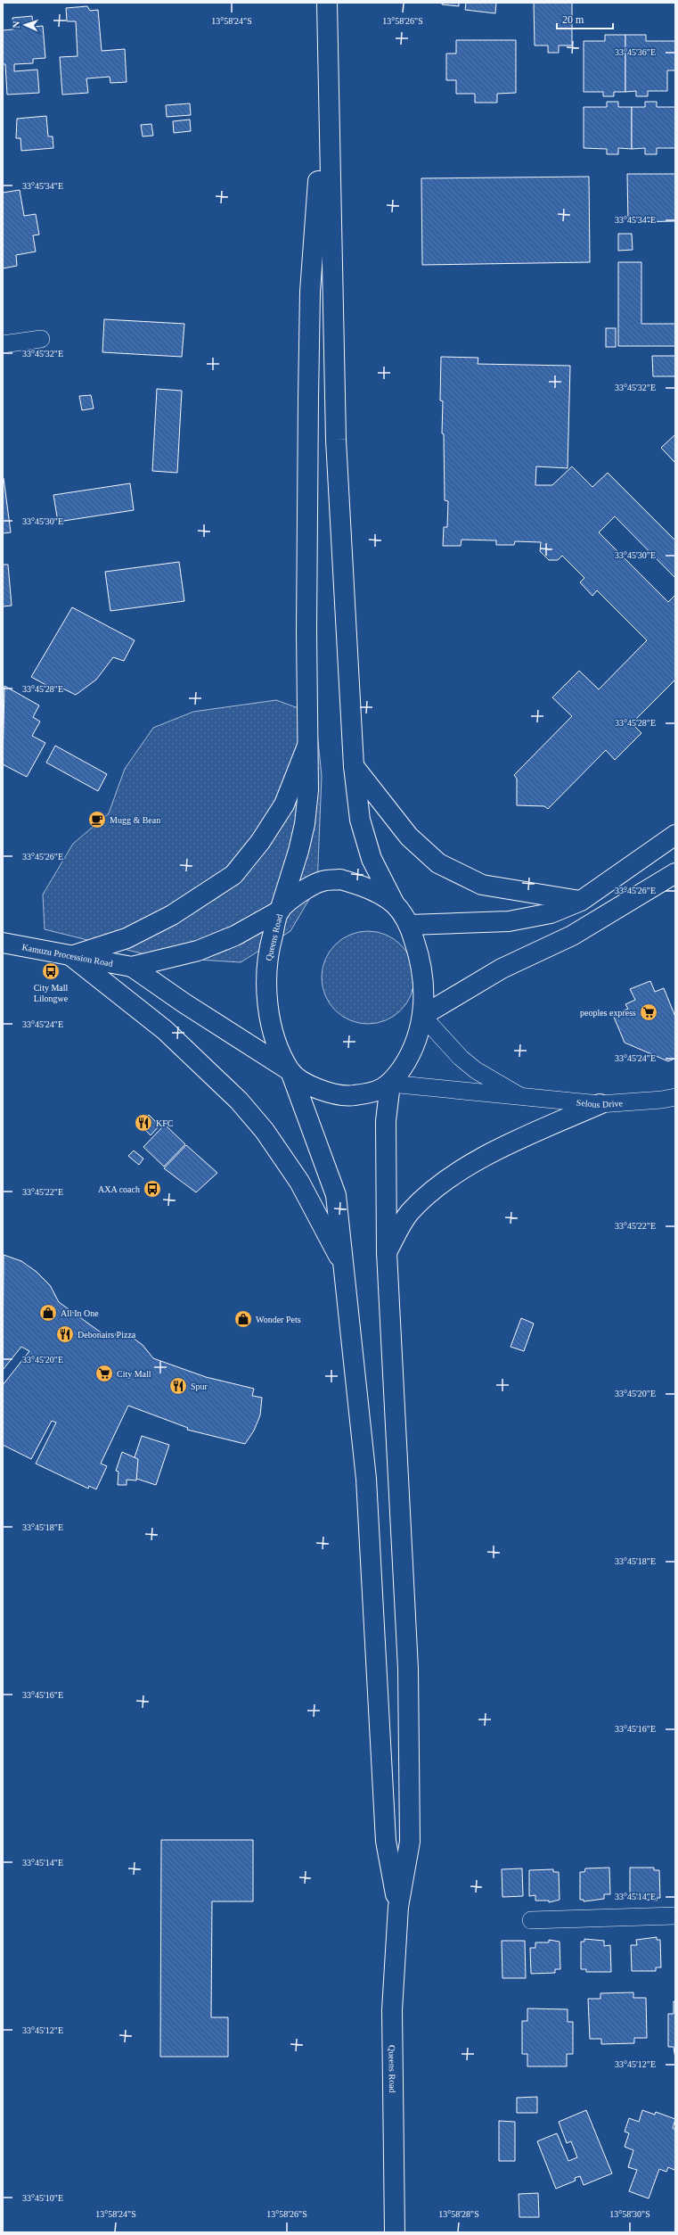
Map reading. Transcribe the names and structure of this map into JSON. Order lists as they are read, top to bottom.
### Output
{
  "streets": {
    "main road": ["Queens Road", "Kamuzu Procession Road"],
    "street": ["Selous Drive"]
  },
  "crossings": [
    ["Queens Road", "Selous Drive"]
  ],
  "places": {
    "cafe": ["Mugg & Bean"],
    "bus stop": ["City Mall Lilongwe", "AXA coach"],
    "supermarket": ["peoples express", "City Mall"],
    "restaurant": ["KFC", "Debonairs Pizza", "Spur"],
    "shop": ["All In One", "Wonder Pets"]
  },
  "scale_bar": "20 m",
  "north": "left",
  "coordinates": [
    "13°58'24\"S",
    "13°58'26\"S",
    "33°45'36\"E",
    "33°45'34\"E",
    "33°45'32\"E",
    "33°45'30\"E",
    "33°45'28\"E",
    "33°45'26\"E",
    "33°45'24\"E",
    "33°45'22\"E",
    "33°45'20\"E",
    "33°45'18\"E",
    "33°45'16\"E",
    "33°45'14\"E",
    "33°45'12\"E",
    "33°45'10\"E",
    "13°58'28\"S",
    "13°58'30\"S"
  ]
}
